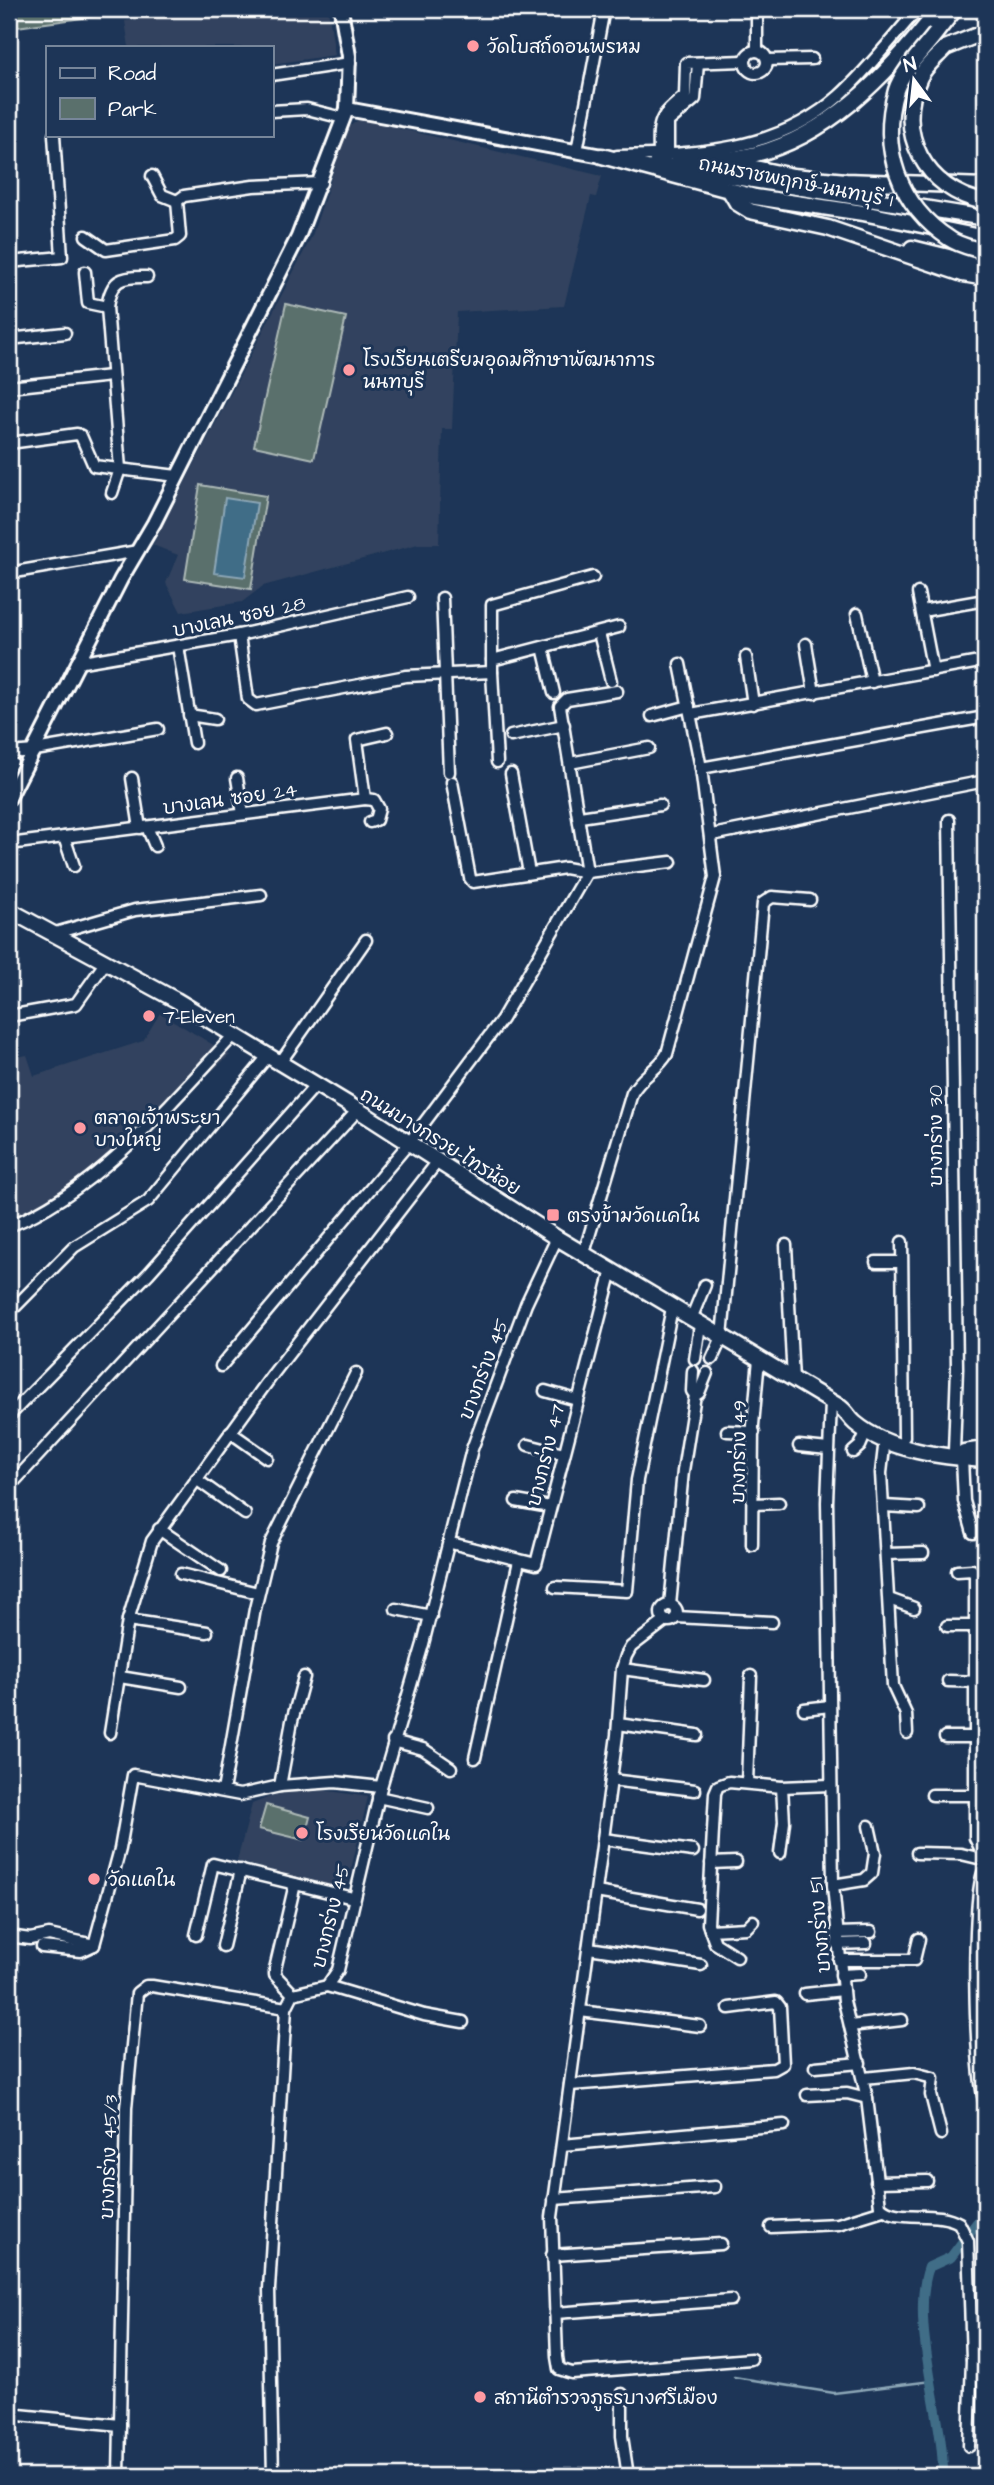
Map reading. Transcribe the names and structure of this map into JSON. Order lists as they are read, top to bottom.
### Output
{
  "streets": {
    "main road": ["ถนนราชพฤกษ์-นนทบุรี 1", "ถนนบางกรวย-ไทรน้อย"],
    "street": [
      "บางเลน ซอย 28",
      "บางเลน ซอย 24",
      "บางกร่าง 30",
      "บางกร่าง 45",
      "บางกร่าง 49",
      "บางกร่าง 47",
      "บางกร่าง 51",
      "บางกร่าง 45/3"
    ]
  },
  "crossings": [
    ["บางกร่าง 30", "ถนนบางกรวย-ไทรน้อย"],
    ["ถนนบางกรวย-ไทรน้อย", "บางกร่าง 45"],
    ["ถนนบางกรวย-ไทรน้อย", "บางกร่าง 49"],
    ["ถนนบางกรวย-ไทรน้อย", "บางกร่าง 47"],
    ["ถนนบางกรวย-ไทรน้อย", "บางกร่าง 51"]
  ],
  "places": {
    "other": [
      "วัดโบสถ์ดอนพรหม",
      "โรงเรียนเตรียมอุดมศึกษาพัฒนาการ นนทบุรี",
      "7-Eleven",
      "ตลาดเจ้าพระยา บางใหญ่",
      "โรงเรียนวัดแคใน",
      "วัดแคใน",
      "สถานีตำรวจภูธรบางศรีเมือง"
    ],
    "transit": ["ตรงข้ามวัดแคใน"]
  },
  "legend": ["Road", "Park"],
  "north": "top"
}
